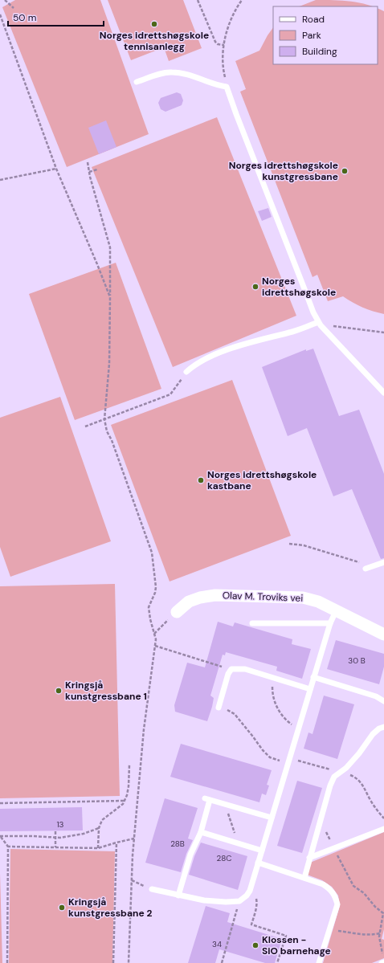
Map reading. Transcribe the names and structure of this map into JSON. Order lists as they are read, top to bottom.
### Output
{
  "streets": {
    "street": ["Olav M. Troviks vei"]
  },
  "places": [
    "Norges idrettshøgskole tennisanlegg",
    "Norges idrettshøgskole kunstgressbane",
    "Norges idrettshøgskole",
    "Norges idrettshøgskole kastbane",
    "Kringsjå kunstgressbane 1",
    "Kringsjå kunstgressbane 2",
    "Klossen - SiO barnehage"
  ],
  "house_numbers": [
    "30 B",
    "13",
    "28B",
    "28C",
    "34"
  ],
  "legend": ["Road", "Park", "Building"],
  "scale_bar": "50 m"
}
